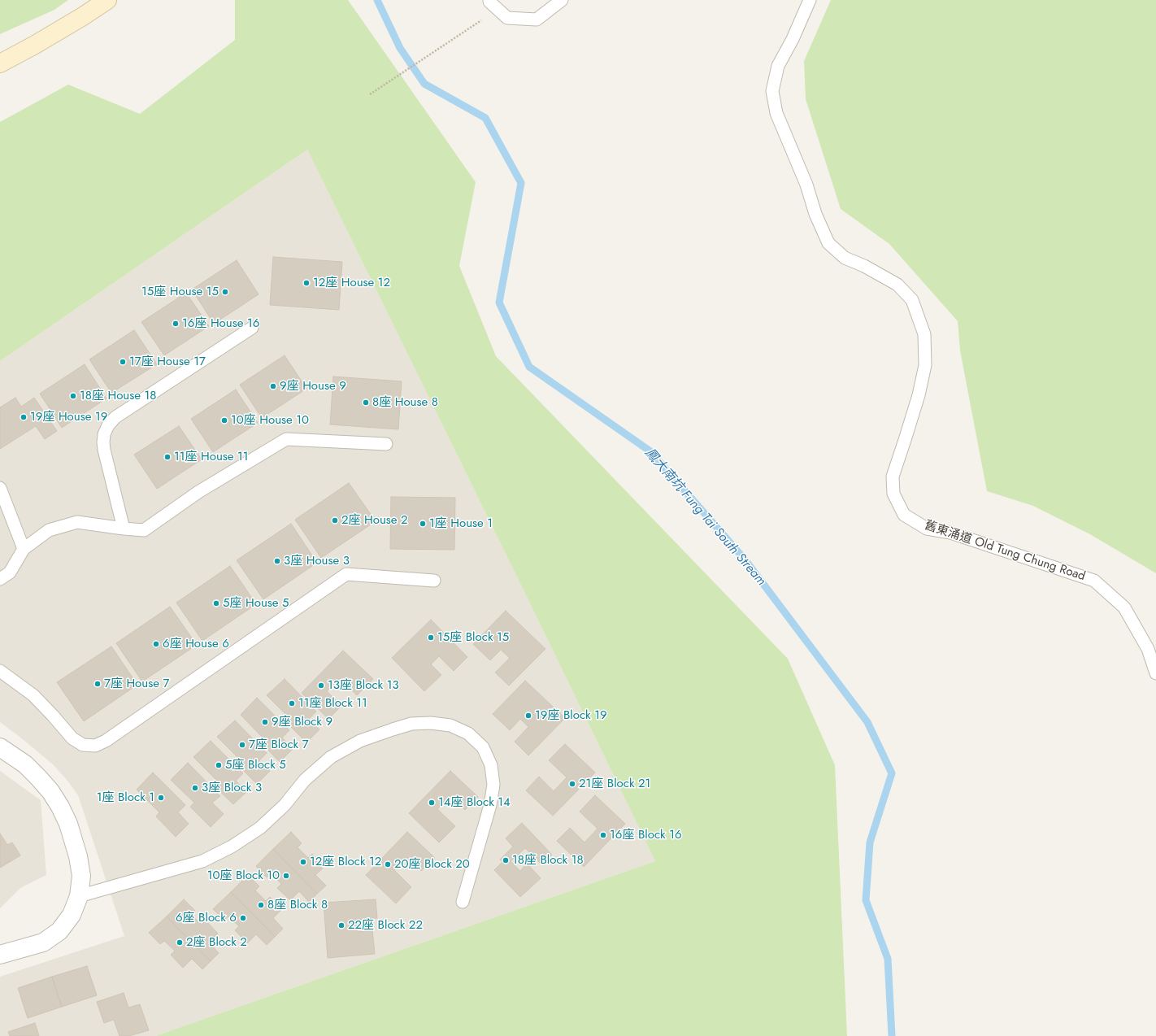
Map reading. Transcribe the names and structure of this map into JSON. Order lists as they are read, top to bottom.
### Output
{
  "streets": {
    "lane": ["舊東涌道 Old Tung Chung Road"]
  },
  "water": ["鳳大南坑 Fung Tai South Stream"],
  "places": [
    "12座 House 12",
    "15座 House 15",
    "16座 House 16",
    "17座 House 17",
    "9座 House 9",
    "18座 House 18",
    "8座 House 8",
    "19座 House 19",
    "10座 House 10",
    "11座 House 11",
    "2座 House 2",
    "1座 House 1",
    "3座 House 3",
    "5座 House 5",
    "15座 Block 15",
    "6座 House 6",
    "7座 House 7",
    "13座 Block 13",
    "11座 Block 11",
    "19座 Block 19",
    "9座 Block 9",
    "7座 Block 7",
    "5座 Block 5",
    "21座 Block 21",
    "3座 Block 3",
    "1座 Block 1",
    "14座 Block 14",
    "16座 Block 16",
    "18座 Block 18",
    "12座 Block 12",
    "20座 Block 20",
    "10座 Block 10",
    "8座 Block 8",
    "6座 Block 6",
    "22座 Block 22",
    "2座 Block 2"
  ]
}
